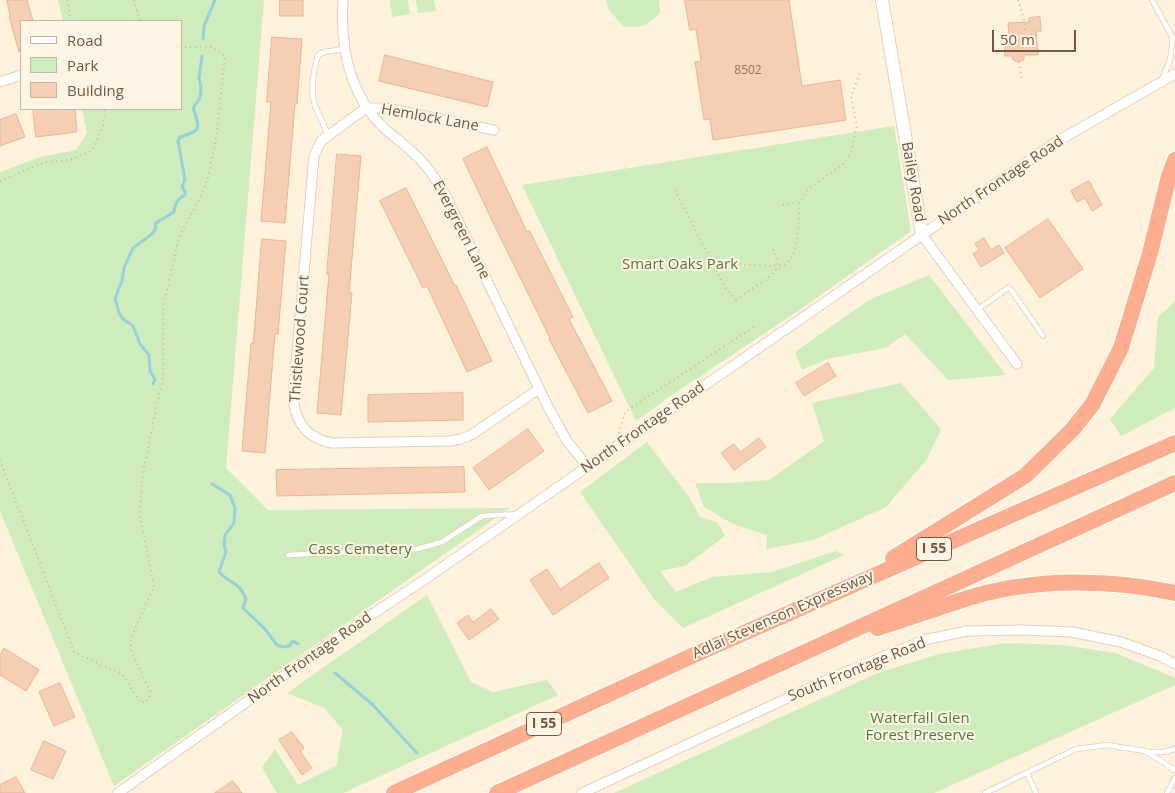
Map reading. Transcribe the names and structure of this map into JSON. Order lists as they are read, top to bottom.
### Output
{
  "streets": {
    "highway": ["I 55", "Adlai Stevenson Expressway"],
    "street": [
      "Hemlock Lane",
      "North Frontage Road",
      "Bailey Road",
      "Evergreen Lane",
      "Thistlewood Court",
      "South Frontage Road"
    ]
  },
  "crossings": [
    ["Hemlock Lane", "Evergreen Lane"],
    ["Hemlock Lane", "Thistlewood Court"],
    ["North Frontage Road", "Bailey Road"],
    ["North Frontage Road", "Evergreen Lane"],
    ["Evergreen Lane", "Thistlewood Court"]
  ],
  "parks": ["Smart Oaks Park", "Cass Cemetery", "Waterfall Glen Forest Preserve"],
  "house_numbers": ["8502"],
  "legend": ["Road", "Park", "Building"],
  "scale_bar": "50 m"
}
